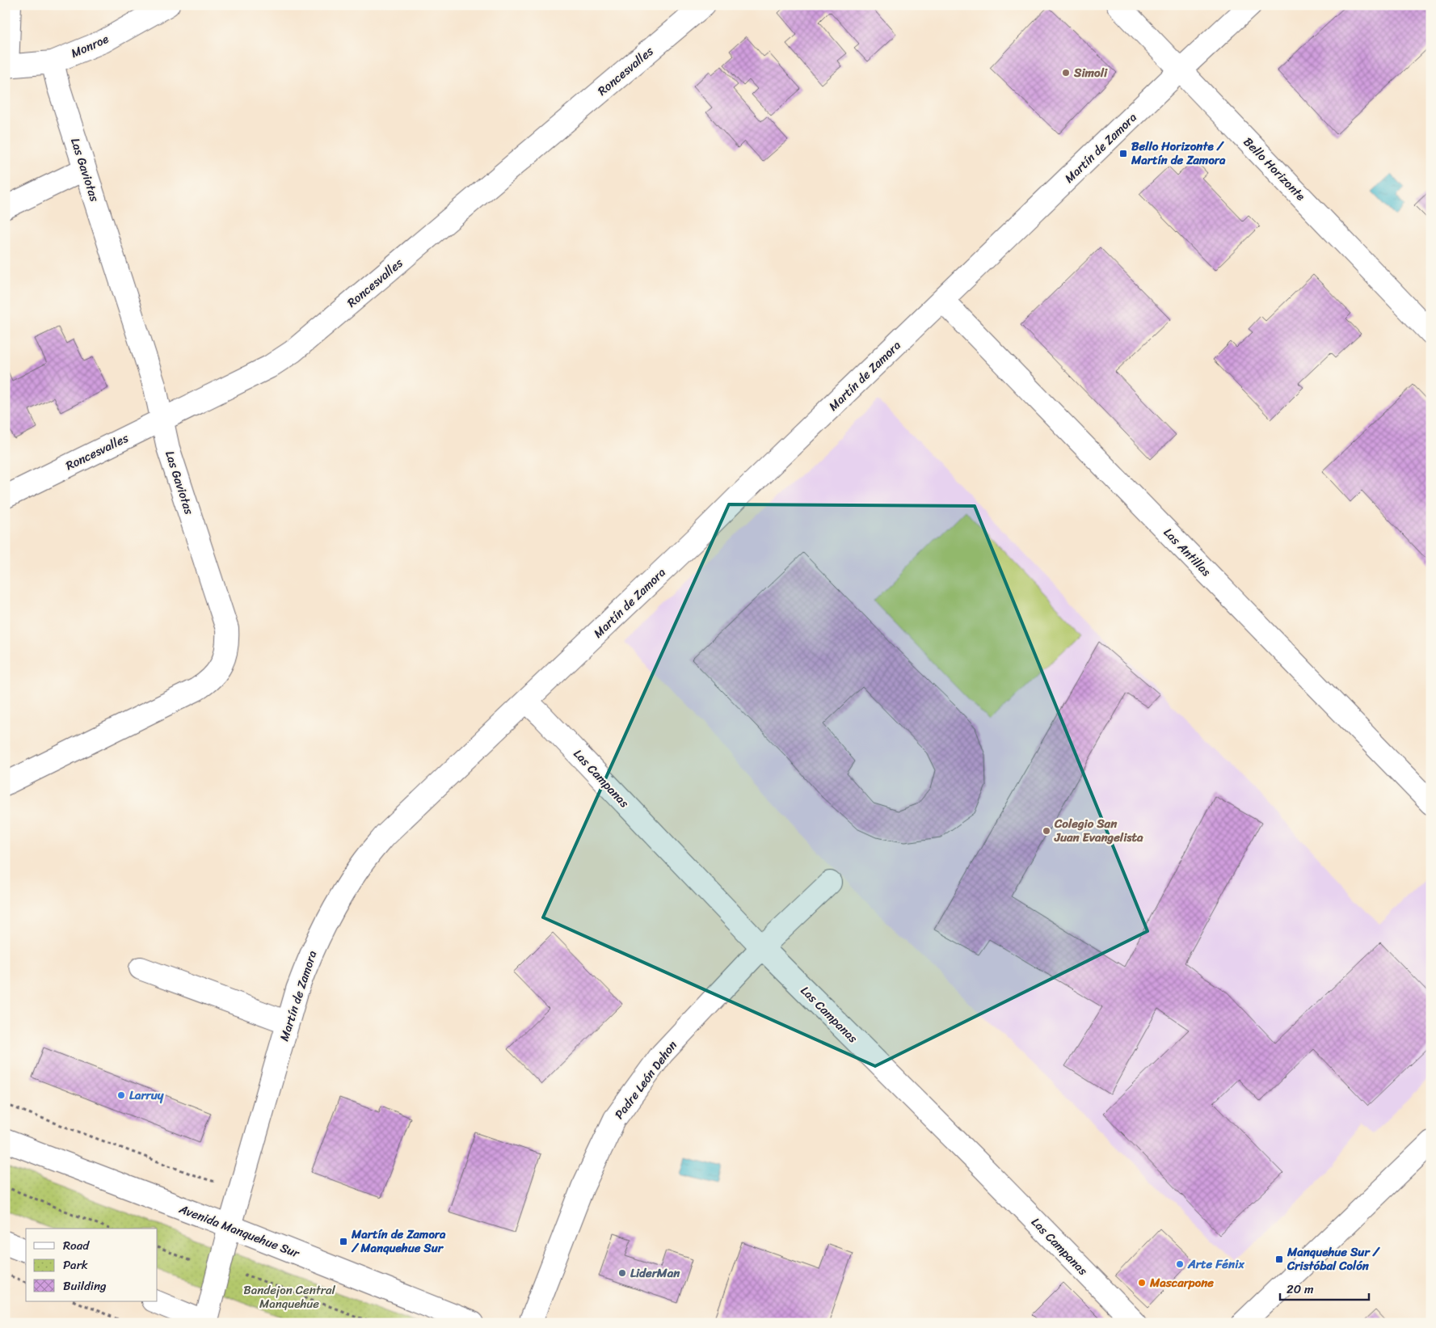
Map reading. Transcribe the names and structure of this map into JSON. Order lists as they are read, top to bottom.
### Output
{
  "streets": {
    "street": [
      "Monroe",
      "Roncesvalles",
      "Martín de Zamora",
      "Bello Horizonte",
      "Las Gaviotas",
      "Las Antillas",
      "Las Campanas",
      "Padre León Dehon",
      "Avenida Manquehue Sur"
    ]
  },
  "crossings": [
    ["Monroe", "Las Gaviotas"],
    ["Roncesvalles", "Las Gaviotas"],
    ["Martín de Zamora", "Bello Horizonte"],
    ["Martín de Zamora", "Las Antillas"],
    ["Martín de Zamora", "Las Campanas"],
    ["Martín de Zamora", "Avenida Manquehue Sur"],
    ["Las Campanas", "Padre León Dehon"]
  ],
  "parks": ["Bandejon Central Manquehue"],
  "places": {
    "other": [
      "Simoli",
      "Colegio San Juan Evangelista",
      "Larruy",
      "Arte Fénix",
      "LiderMan",
      "Mascarpone"
    ],
    "transit": ["Bello Horizonte / Martín de Zamora", "Martín de Zamora / Manquehue Sur", "Manquehue Sur / Cristóbal Colón"]
  },
  "legend": ["Road", "Park", "Building"],
  "scale_bar": "20 m"
}
